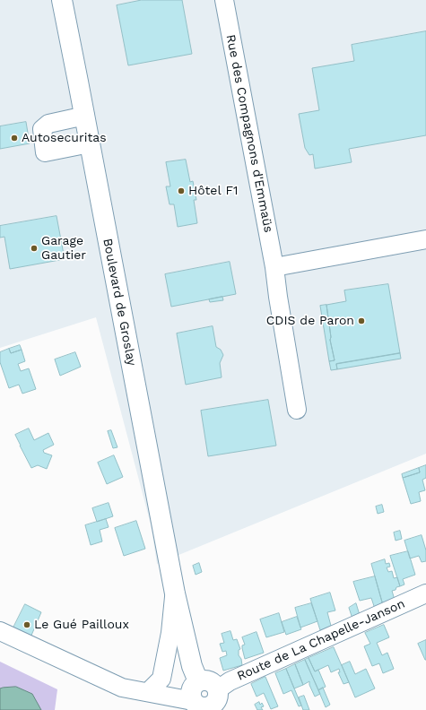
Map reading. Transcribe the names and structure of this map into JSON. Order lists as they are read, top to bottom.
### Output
{
  "streets": {
    "main road": ["Boulevard de Groslay"],
    "street": ["Rue des Compagnons d'Emmaüs", "Route de La Chapelle-Janson"]
  },
  "crossings": [
    ["Boulevard de Groslay", "Route de La Chapelle-Janson"]
  ],
  "places": [
    "Autosecuritas",
    "Hôtel F1",
    "Garage Gautier",
    "CDIS de Paron",
    "Le Gué Pailloux"
  ]
}
